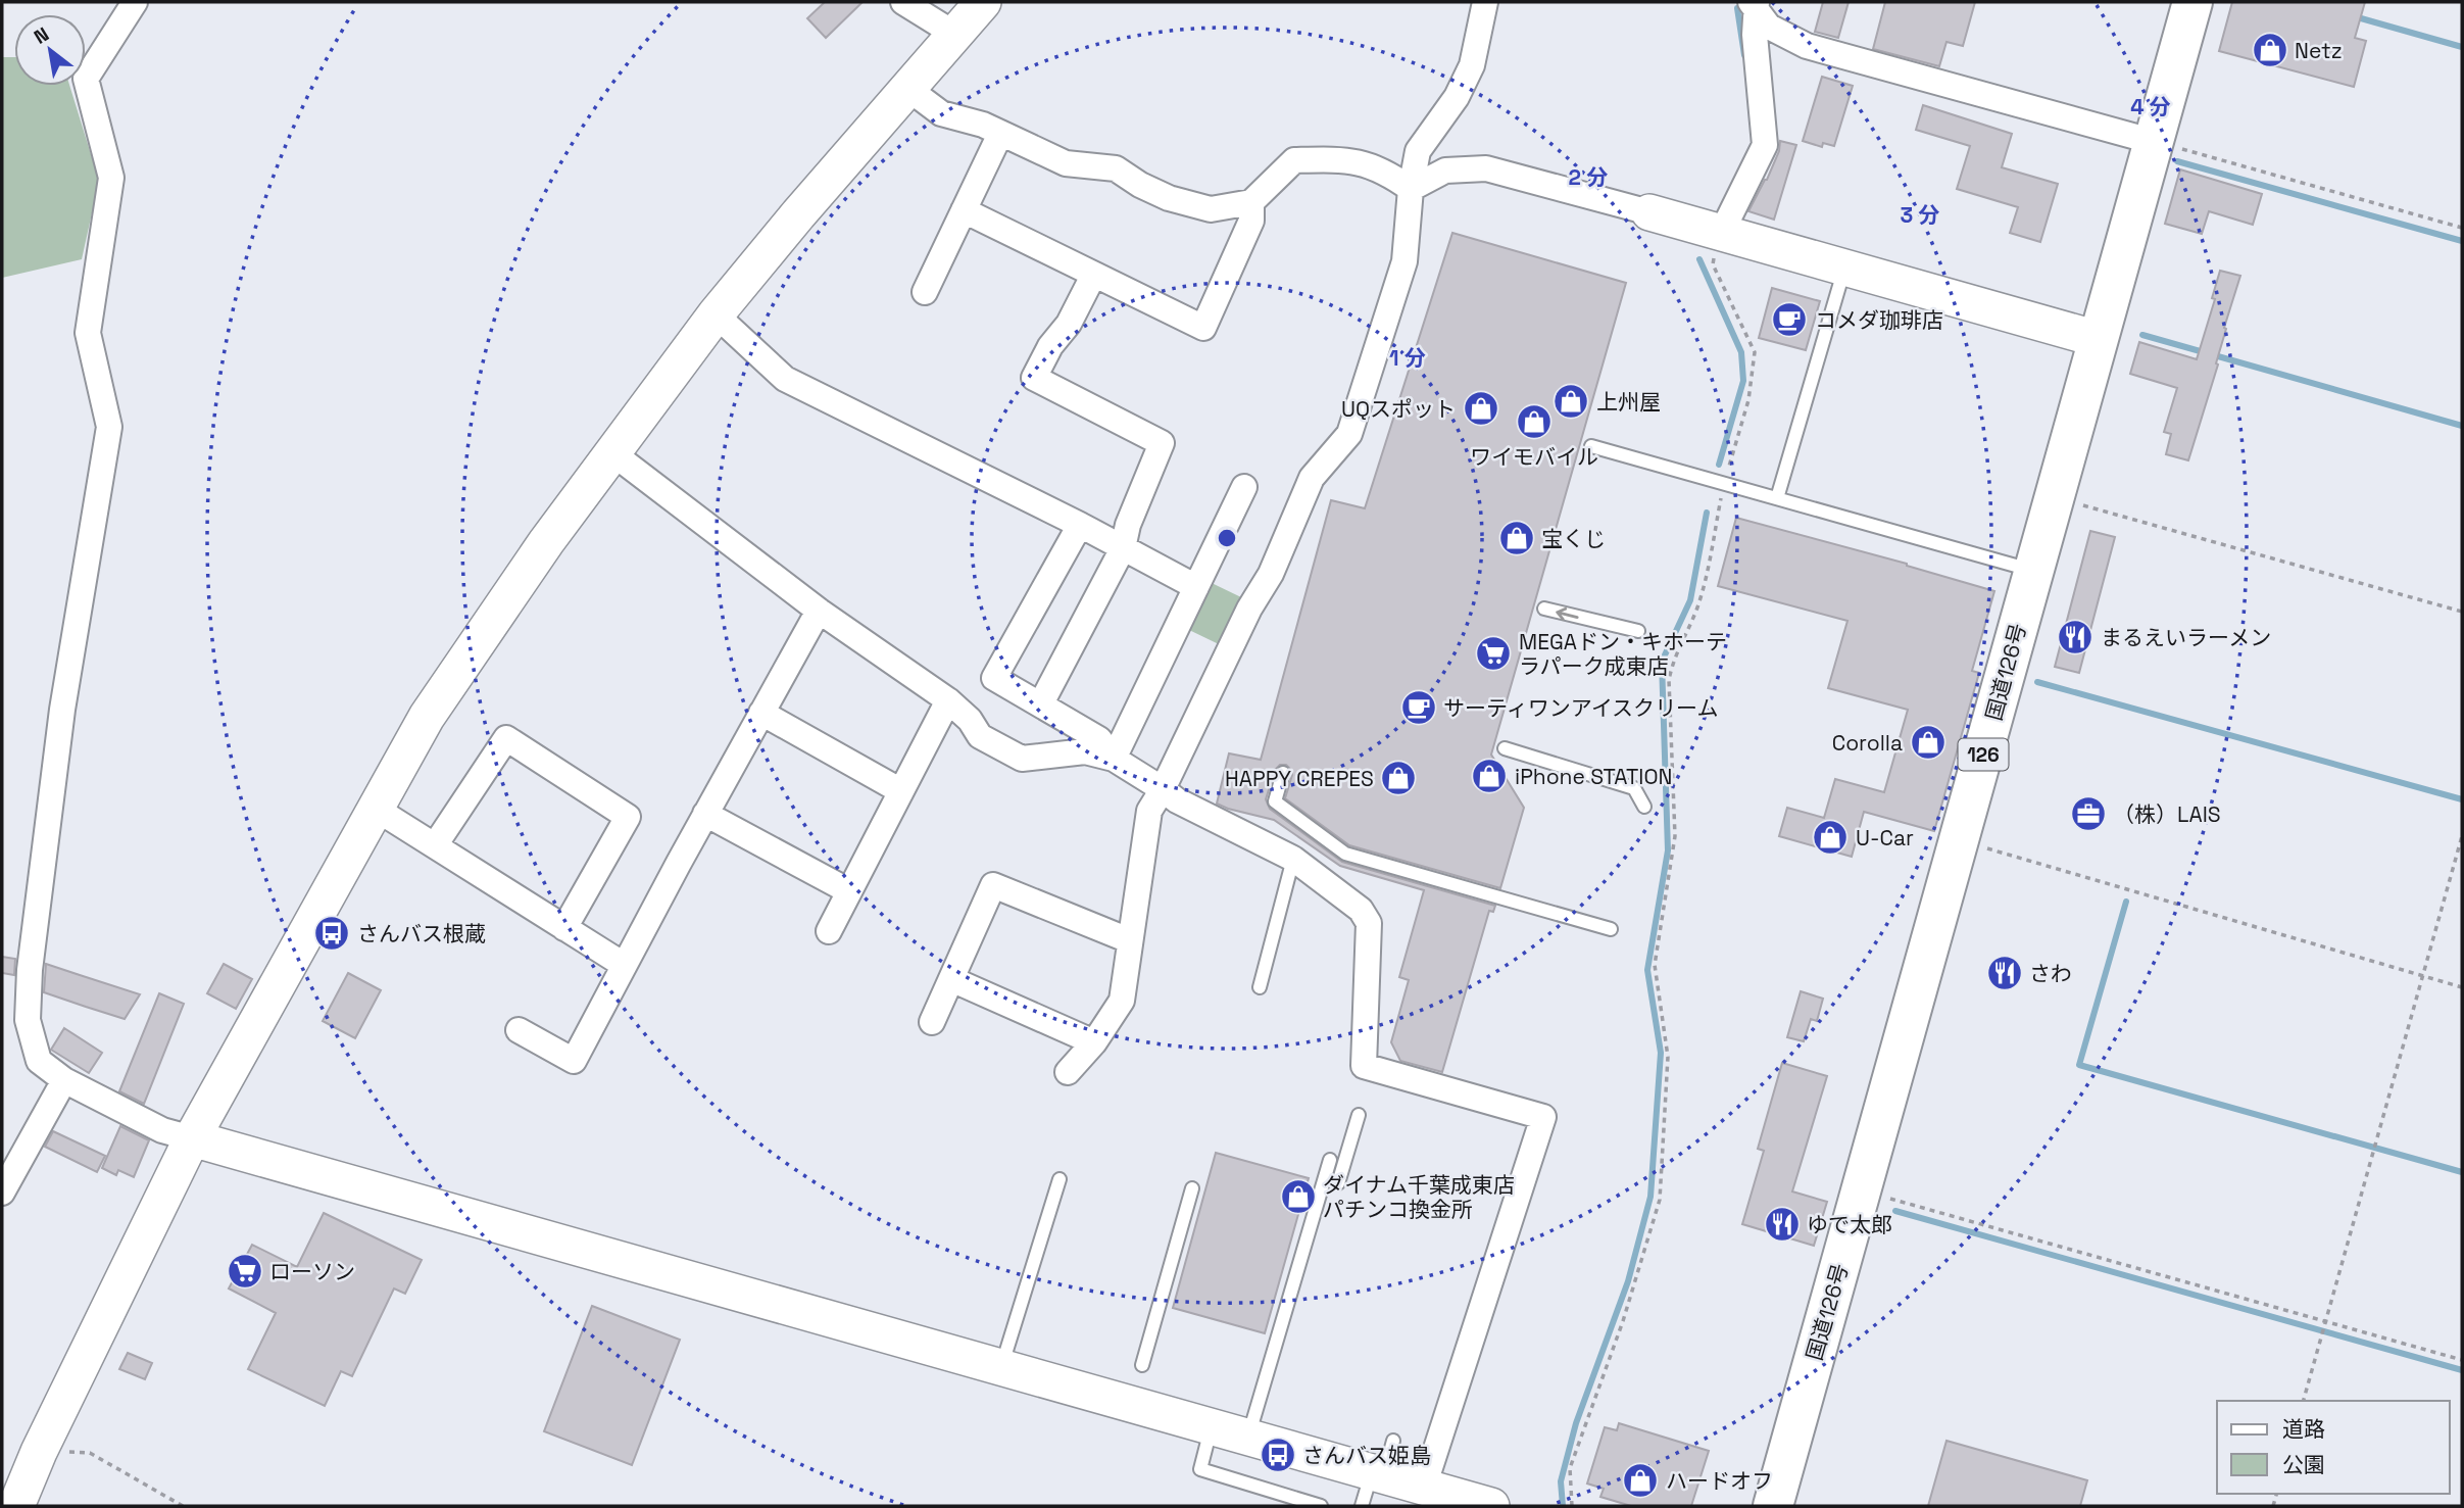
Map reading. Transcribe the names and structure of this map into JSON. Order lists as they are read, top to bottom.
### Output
{
  "streets": {
    "highway": ["国道126号", "126"]
  },
  "places": {
    "shop": [
      "Netz",
      "上州屋",
      "UQスポット",
      "ワイモバイル",
      "宝くじ",
      "Corolla",
      "iPhone STATION",
      "HAPPY CREPES",
      "U-Car",
      "ダイナム千葉成東店 パチンコ換金所",
      "ハードオフ"
    ],
    "cafe": ["コメダ珈琲店", "サーティワンアイスクリーム"],
    "restaurant": ["まるえいラーメン", "さわ", "ゆで太郎"],
    "supermarket": ["MEGAドン・キホーテ ラパーク成東店", "ローソン"],
    "office": ["（株）LAIS"],
    "bus stop": ["さんバス根蔵", "さんバス姫島"]
  },
  "legend": ["道路", "公園"],
  "north": "top left",
  "rings": [
    "4 分",
    "2 分",
    "3 分",
    "1 分"
  ]
}
